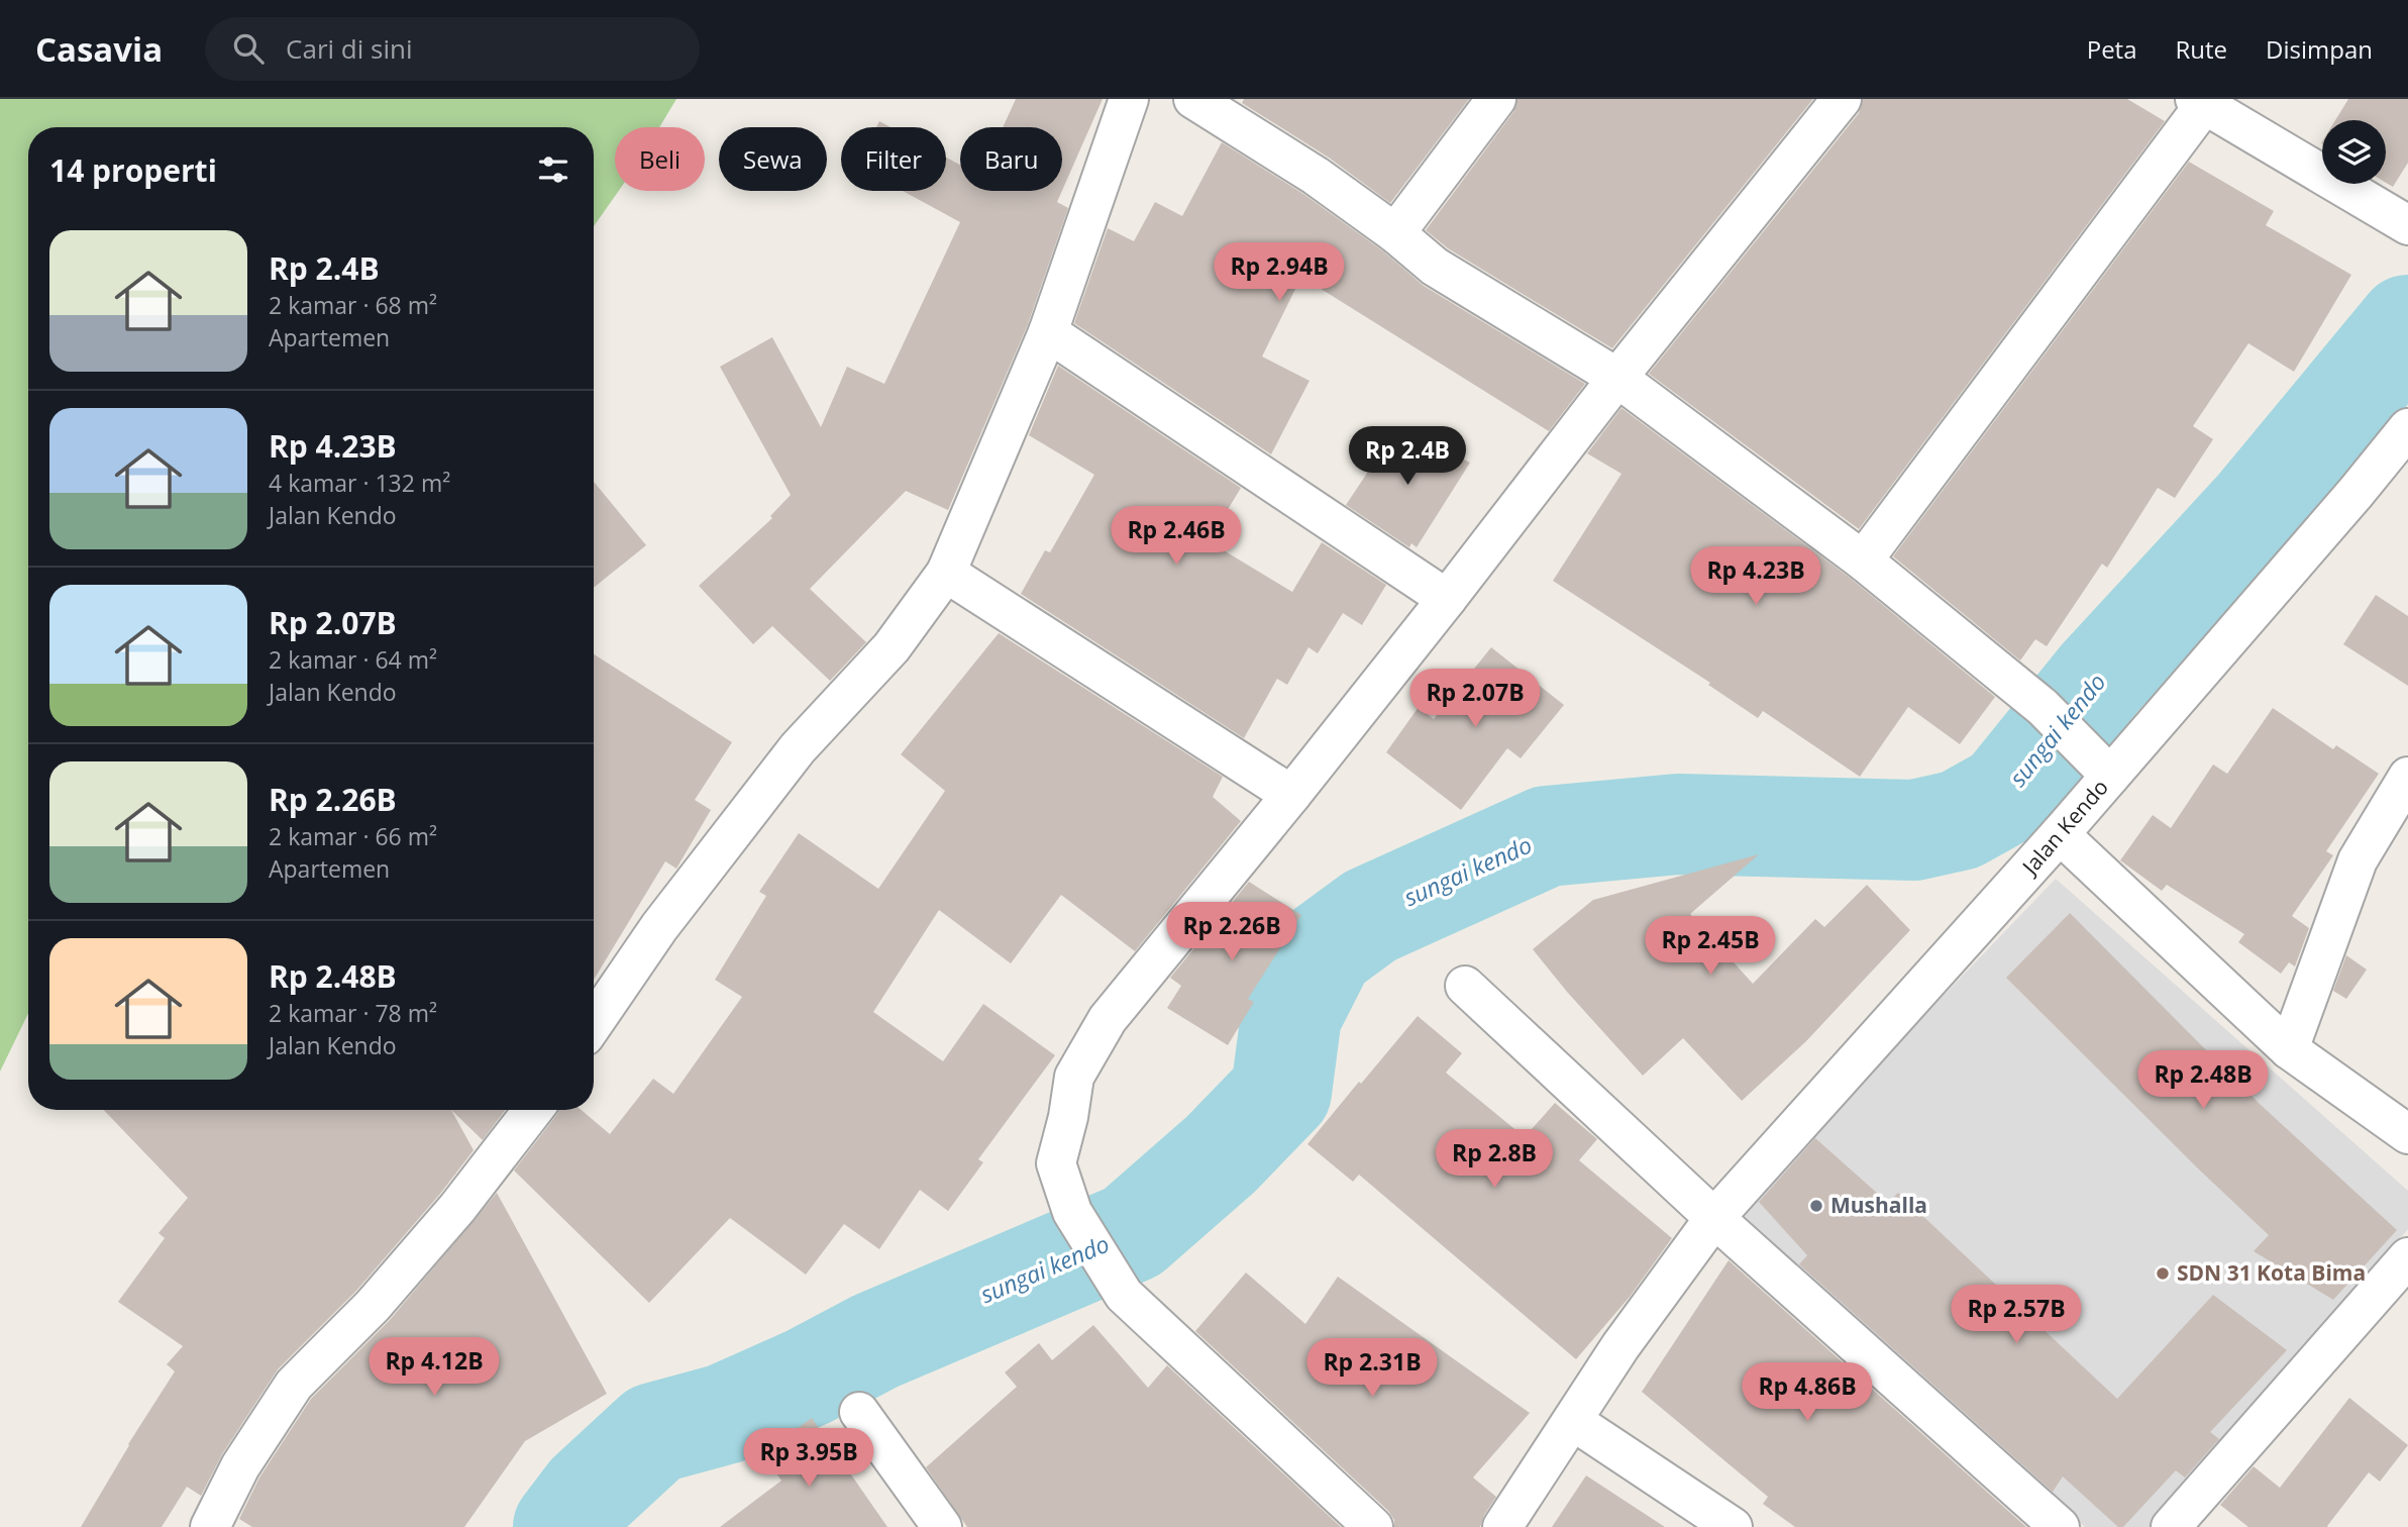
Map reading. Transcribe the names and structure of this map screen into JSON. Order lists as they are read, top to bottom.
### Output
{
  "streets": {
    "street": ["Jalan Kendo"]
  },
  "water": ["sungai kendo"],
  "places": ["Mushalla", "SDN 31 Kota Bima"],
  "page": {
    "header": "Casavia",
    "search": "Cari di sini",
    "nav": ["Peta", "Rute", "Disimpan"],
    "chip": [
      "Beli",
      "Sewa",
      "Filter",
      "Baru"
    ],
    "heading": "14 properti",
    "list": [
      {
        "name": "Rp 2.4B",
        "note": "2 kamar · 68 m² · Apartemen"
      },
      {
        "name": "Rp 4.23B",
        "note": "4 kamar · 132 m² · Jalan Kendo"
      },
      {
        "name": "Rp 2.07B",
        "note": "2 kamar · 64 m² · Jalan Kendo"
      },
      {
        "name": "Rp 2.26B",
        "note": "2 kamar · 66 m² · Apartemen"
      },
      {
        "name": "Rp 2.48B",
        "note": "2 kamar · 78 m² · Jalan Kendo"
      }
    ],
    "price": [
      "Rp 2.94B",
      "Rp 2.4B",
      "Rp 2.46B",
      "Rp 4.23B",
      "Rp 2.07B",
      "Rp 2.26B",
      "Rp 2.45B",
      "Rp 2.48B",
      "Rp 2.8B",
      "Rp 2.57B",
      "Rp 4.12B",
      "Rp 2.31B",
      "Rp 4.86B",
      "Rp 3.95B"
    ]
  }
}
